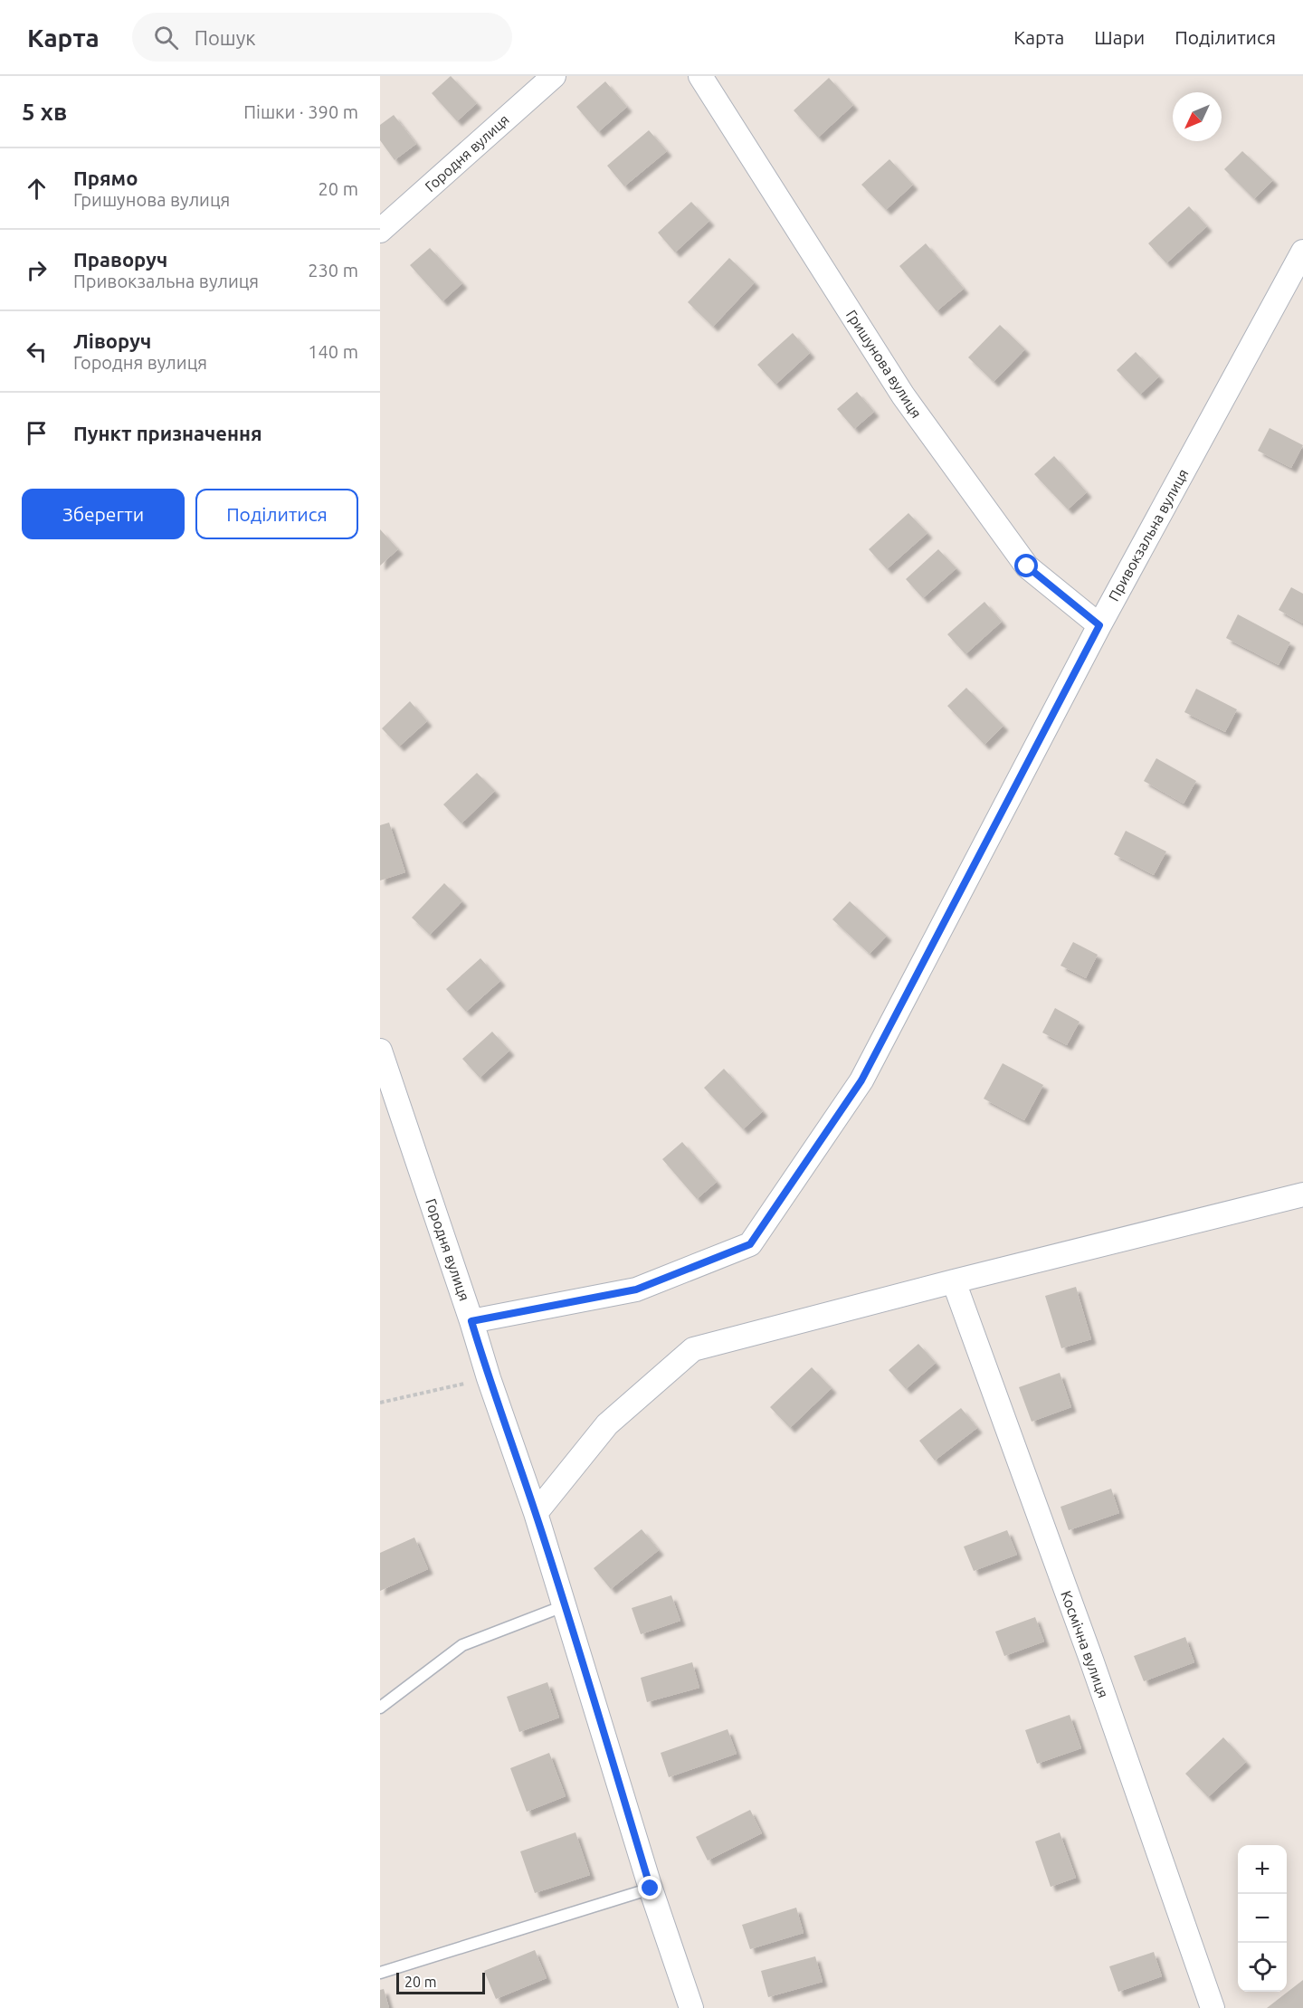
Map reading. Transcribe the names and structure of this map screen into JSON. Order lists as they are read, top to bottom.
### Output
{
  "streets": {
    "street": [
      "Городня вулиця",
      "Гришунова вулиця",
      "Привокзальна вулиця",
      "Космічна вулиця"
    ]
  },
  "crossings": [
    ["Городня вулиця", "Привокзальна вулиця"],
    ["Гришунова вулиця", "Привокзальна вулиця"]
  ],
  "scale_bar": "20 m",
  "north": "bottom left",
  "page": {
    "header": "Карта",
    "search": "Пошук",
    "nav": ["Карта", "Шари", "Поділитися"],
    "heading": ["5 хв", "Пішки · 390 m"],
    "list": [
      ["Прямо", "Гришунова вулиця", "20 m"],
      ["Праворуч", "Привокзальна вулиця", "230 m"],
      ["Ліворуч", "Городня вулиця", "140 m"],
      "Пункт призначення"
    ],
    "buttons": ["Зберегти", "Поділитися"],
    "map_buttons": ["+", "−"],
    "scale": "20 m"
  }
}
